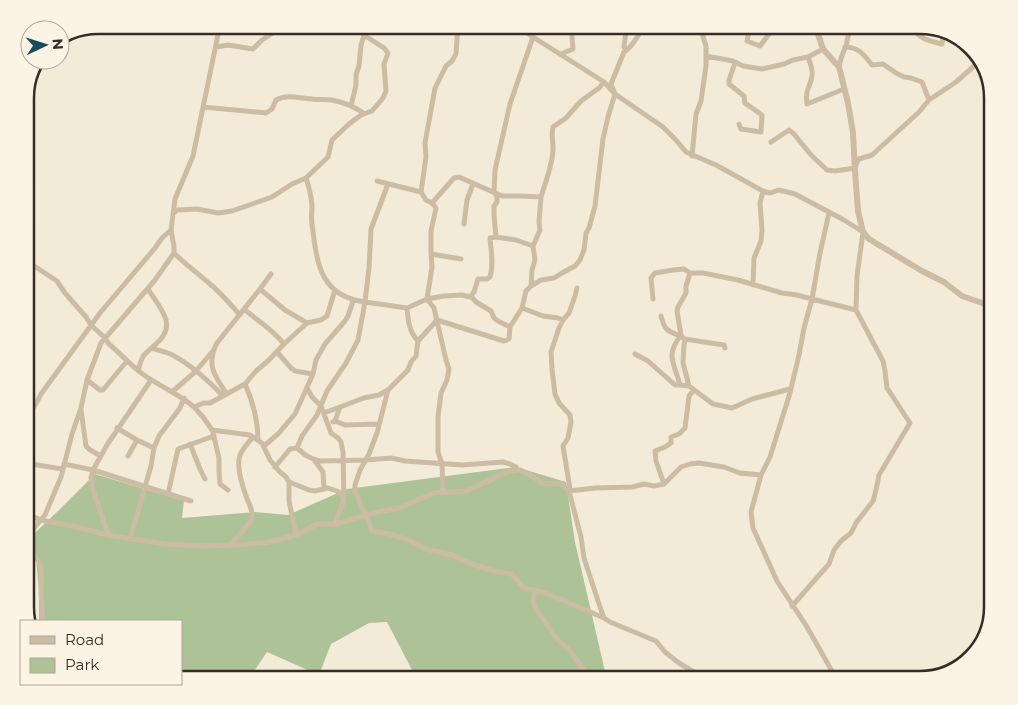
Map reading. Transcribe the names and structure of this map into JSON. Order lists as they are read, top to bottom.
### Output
{
  "legend": ["Road", "Park"],
  "north": "right"
}
